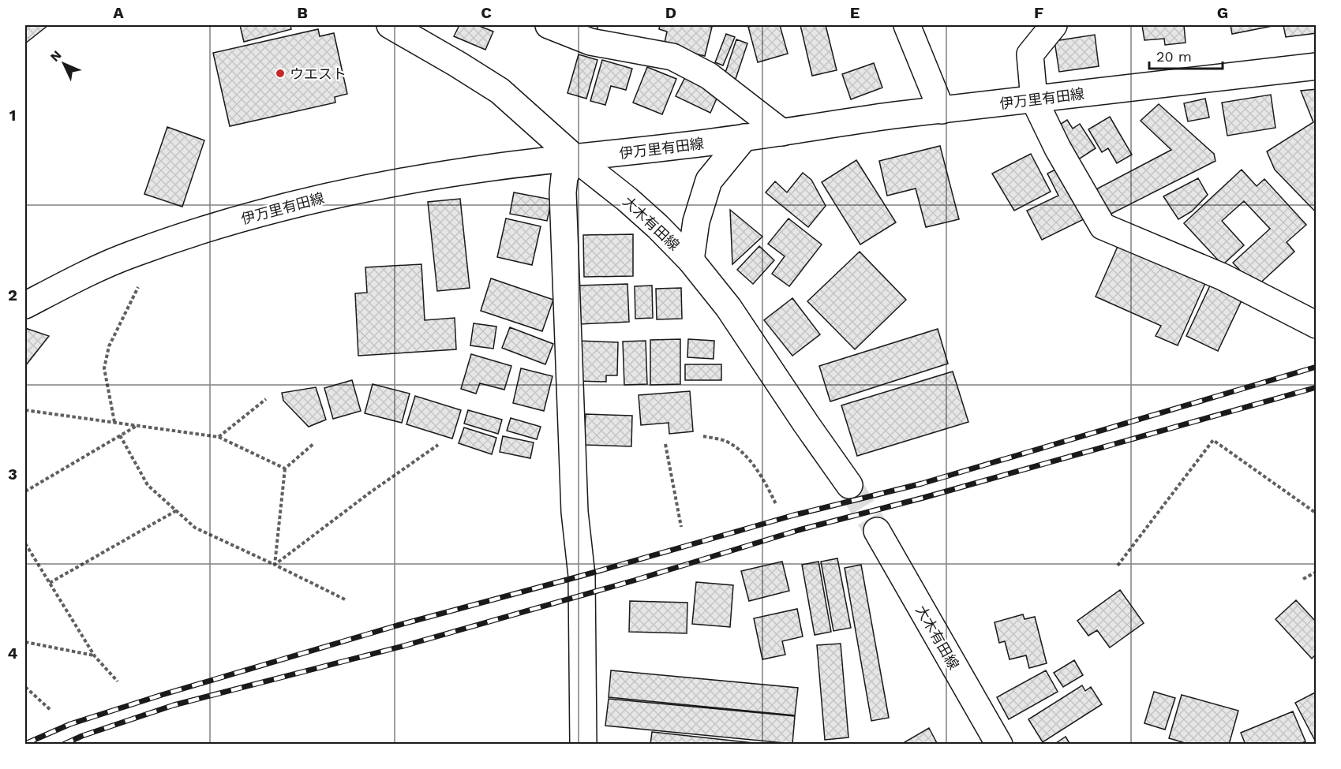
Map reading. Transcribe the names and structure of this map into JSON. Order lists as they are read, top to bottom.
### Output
{
  "streets": {
    "main road": ["伊万里有田線", "大木有田線"]
  },
  "crossings": [
    ["伊万里有田線", "大木有田線"]
  ],
  "places": ["ウエスト"],
  "scale_bar": "20 m",
  "north": "top left",
  "grid": {
    "columns": [
      "A",
      "B",
      "C",
      "D",
      "E",
      "F",
      "G"
    ],
    "rows": [
      "1",
      "2",
      "3",
      "4"
    ]
  }
}
